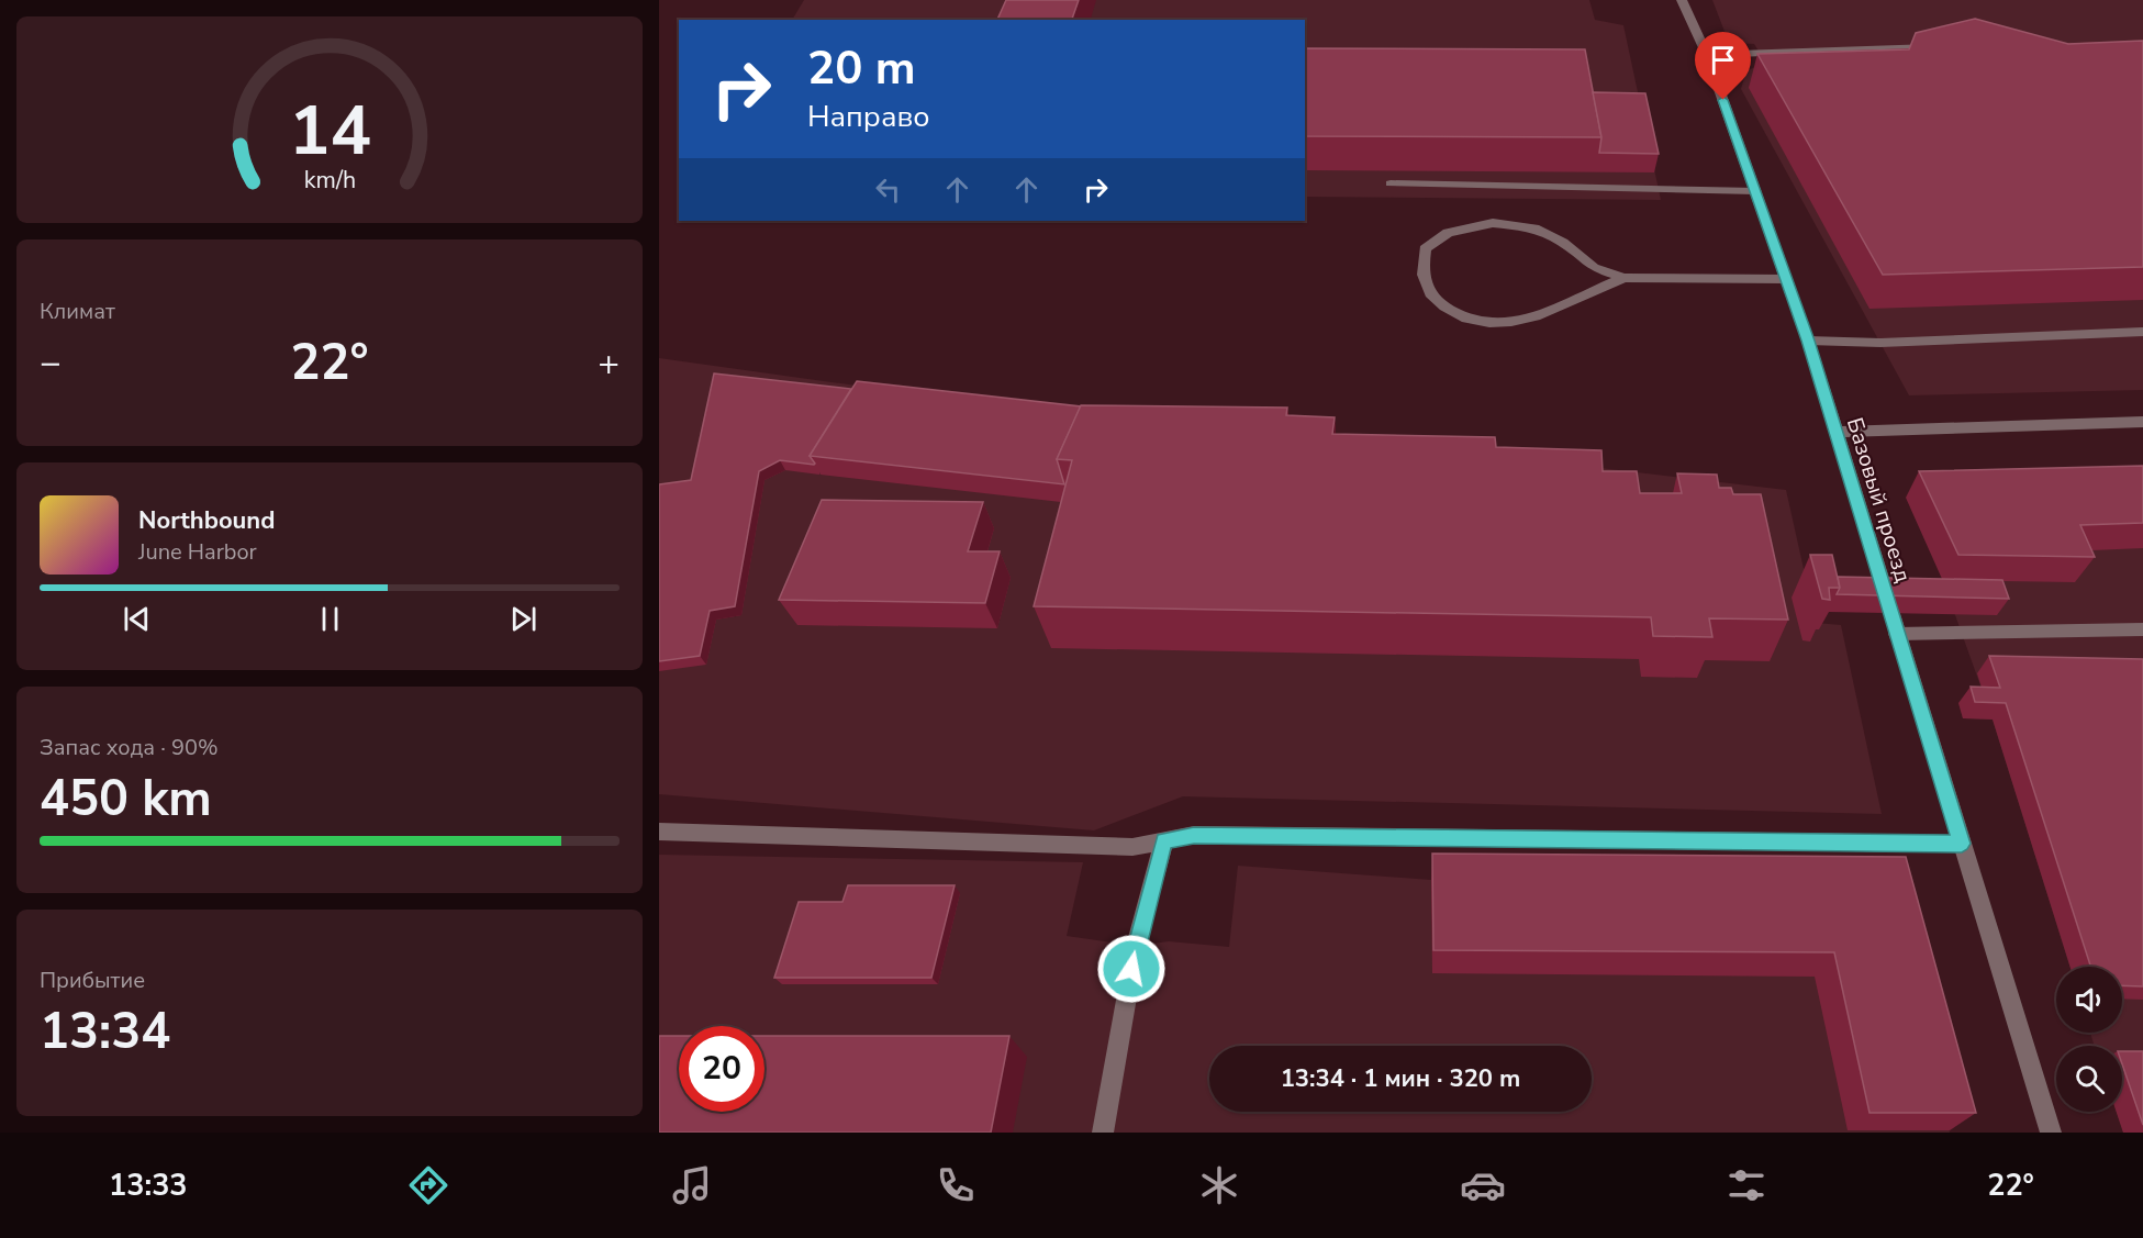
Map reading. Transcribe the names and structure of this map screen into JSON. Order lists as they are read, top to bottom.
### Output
{
  "streets": {
    "street": ["Базовый проезд"]
  },
  "page": {
    "turn": ["20 m", "Направо"],
    "tile": [
      "Климат",
      ["Запас хода · 90%", "450 km"],
      ["Прибытие", "13:34"]
    ],
    "heat": ["−", "22°", "+"],
    "song": ["Northbound", "June Harbor"],
    "limit": "20",
    "trip": "13:34 · 1 мин · 320 m",
    "tabs": ["13:33", "22°"],
    "gauge": ["14", "km/h"]
  }
}
